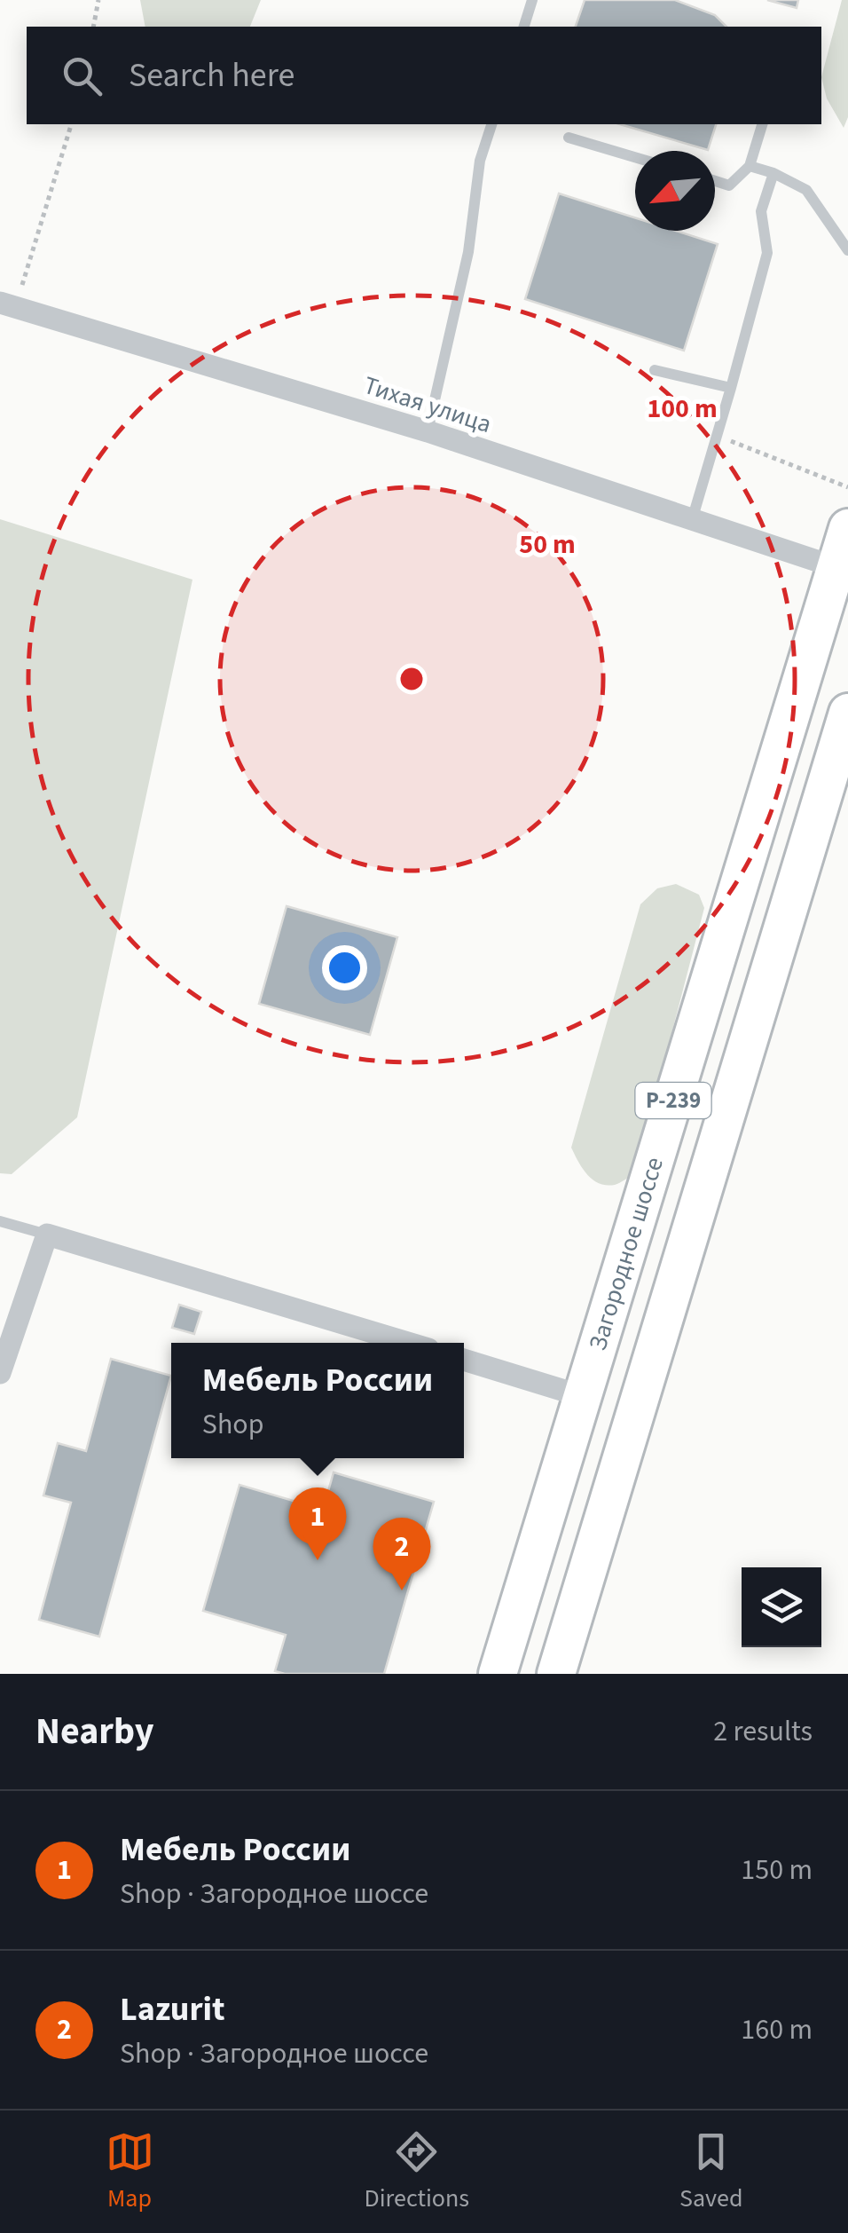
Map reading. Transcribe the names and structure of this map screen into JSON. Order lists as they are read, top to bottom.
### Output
{
  "streets": {
    "highway": ["Р-239", "Загородное шоссе"],
    "street": ["Тихая улица"]
  },
  "crossings": [
    ["Тихая улица", "Загородное шоссе"]
  ],
  "north": "bottom left",
  "page": {
    "search": "Search here",
    "popup": ["Мебель России", "Shop"],
    "pins": ["1", "2"],
    "heading": ["Nearby", "2 results"],
    "list": [
      {
        "mark": "1",
        "name": "Мебель России",
        "note": "Shop · Загородное шоссе",
        "value": "150 m"
      },
      {
        "mark": "2",
        "name": "Lazurit",
        "note": "Shop · Загородное шоссе",
        "value": "160 m"
      }
    ],
    "nav": ["Map", "Directions", "Saved"]
  },
  "rings": ["100 m", "50 m"]
}
